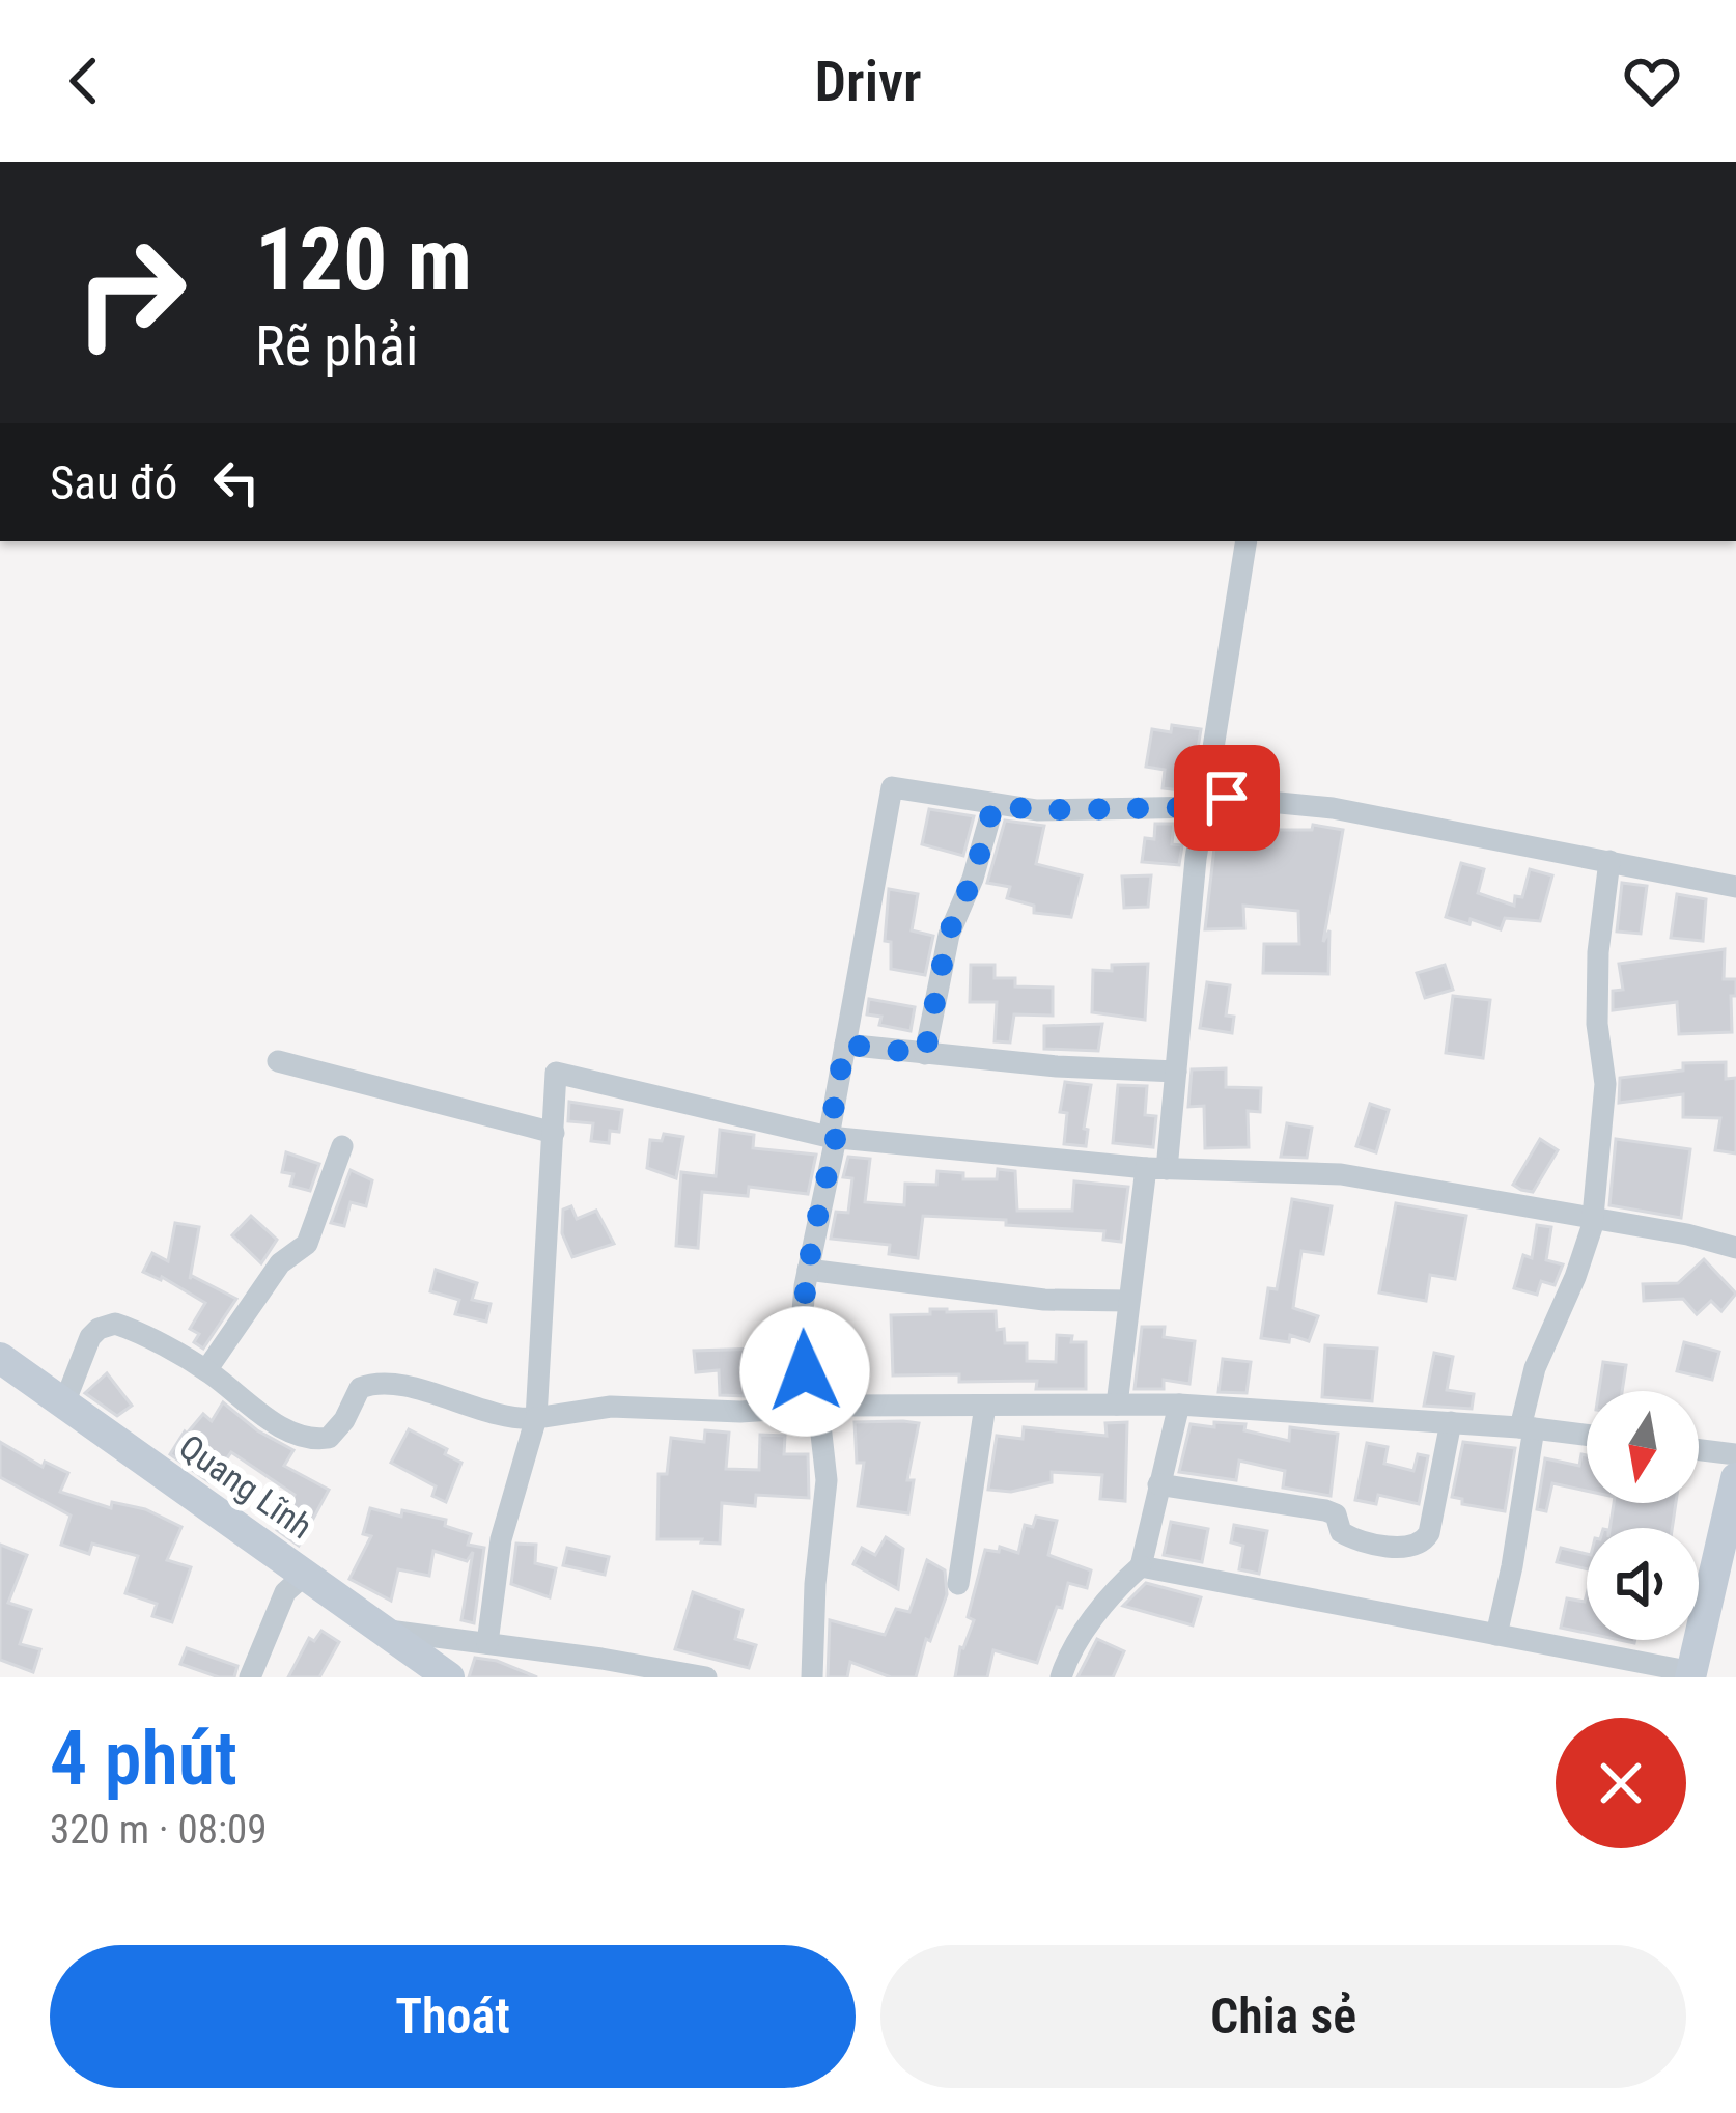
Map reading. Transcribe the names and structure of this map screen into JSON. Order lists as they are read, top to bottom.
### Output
{
  "streets": {
    "street": ["Quang Lĩnh"]
  },
  "north": "bottom",
  "page": {
    "header": "Drivr",
    "turn": ["120 m", "Rẽ phải"],
    "then": "Sau đó",
    "heading": ["4 phút", "320 m · 08:09"],
    "buttons": ["Thoát", "Chia sẻ"]
  }
}
